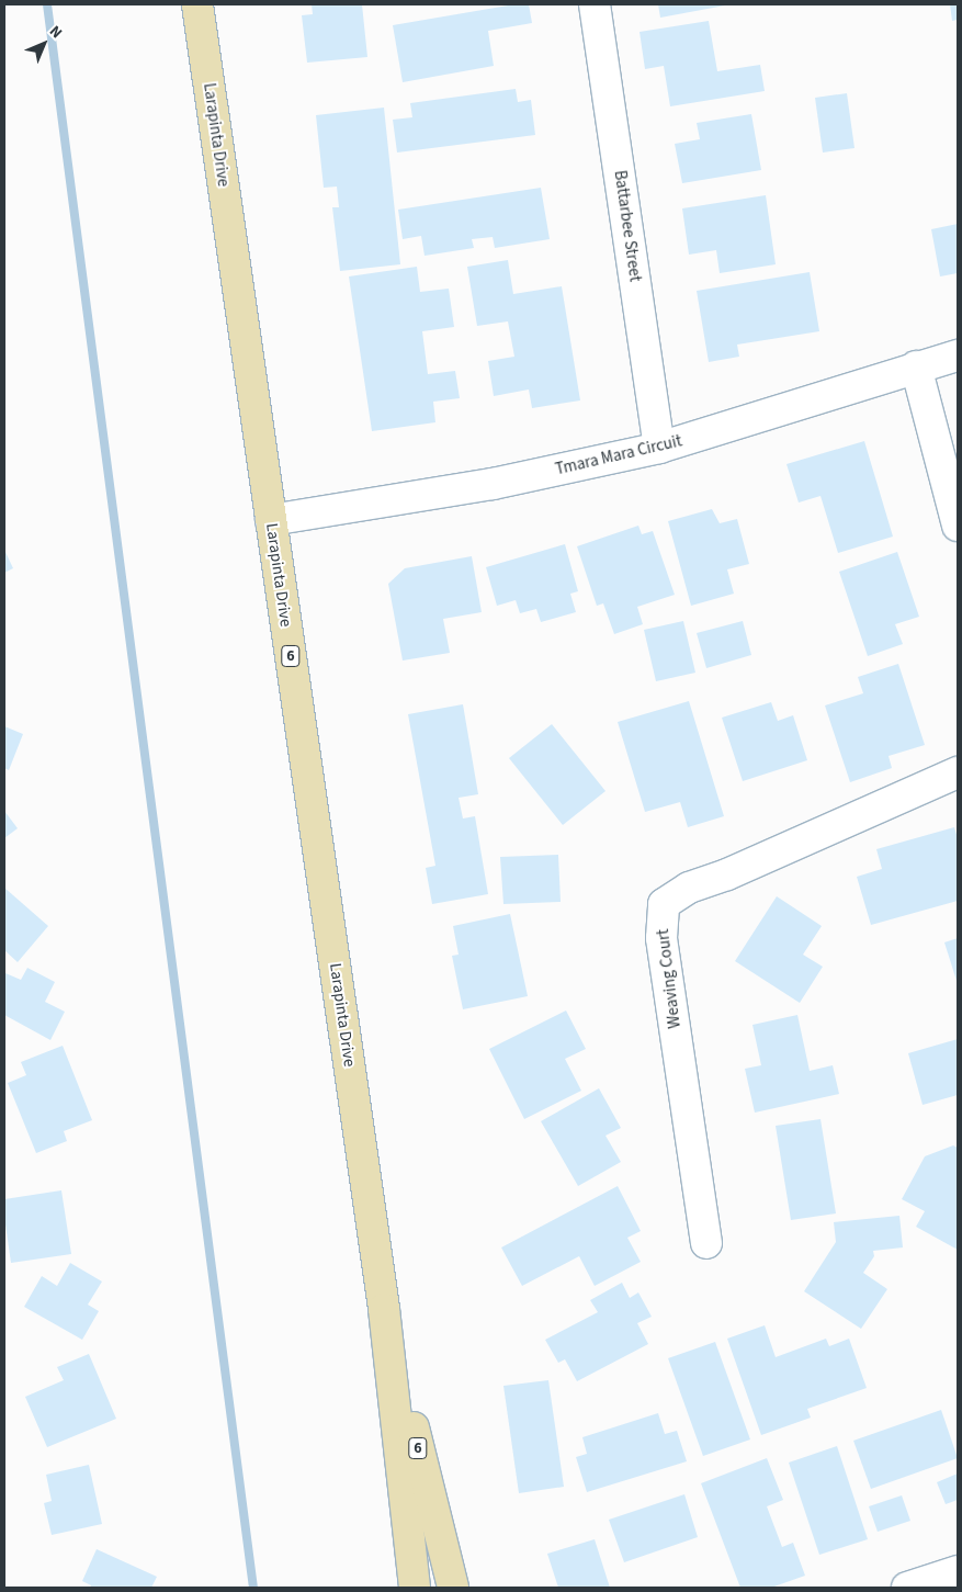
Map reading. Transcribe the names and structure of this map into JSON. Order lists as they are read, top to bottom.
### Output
{
  "streets": {
    "main road": ["Larapinta Drive", "6"],
    "street": ["Battarbee Street", "Tmara Mara Circuit", "Weaving Court"]
  },
  "crossings": [
    ["Larapinta Drive", "Tmara Mara Circuit"],
    ["Battarbee Street", "Tmara Mara Circuit"]
  ],
  "north": "top right"
}
